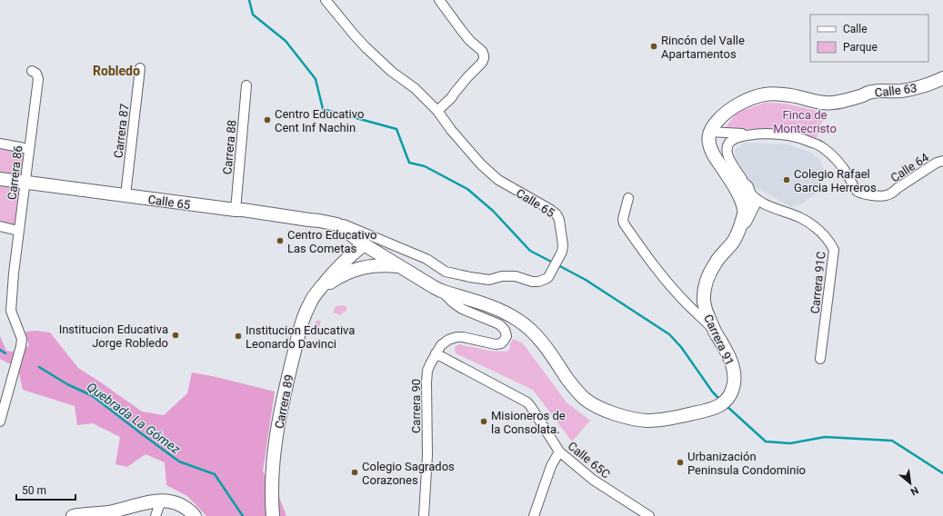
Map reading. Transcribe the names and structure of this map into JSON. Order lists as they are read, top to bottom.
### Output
{
  "streets": {
    "main road": [
      "Calle 63",
      "Calle 65",
      "Carrera 91",
      "Carrera 89"
    ],
    "street": [
      "Carrera 87",
      "Carrera 88",
      "Calle 64",
      "Carrera 86",
      "Carrera 91C",
      "Carrera 90",
      "Calle 65C"
    ]
  },
  "crossings": [
    ["Carrera 87", "Calle 65"],
    ["Carrera 88", "Calle 65"],
    ["Calle 64", "Carrera 91C"],
    ["Carrera 86", "Calle 65"],
    ["Calle 65", "Carrera 91"],
    ["Calle 65", "Carrera 89"],
    ["Calle 65", "Carrera 90"],
    ["Carrera 91C", "Carrera 91"],
    ["Carrera 90", "Calle 65C"]
  ],
  "districts": ["Robledo"],
  "water": ["Quebrada La Gómez"],
  "parks": ["Finca de Montecristo"],
  "places": [
    "Rincón del Valle Apartamentos",
    "Centro Educativo Cent Inf Nachin",
    "Colegio Rafael Garcia Herreros",
    "Centro Educativo Las Cometas",
    "Institucion Educativa Jorge Robledo",
    "Institucion Educativa Leonardo Davinci",
    "Misioneros de la Consolata.",
    "Urbanización Peninsula Condominio",
    "Colegio Sagrados Corazones"
  ],
  "legend": ["Calle", "Parque"],
  "scale_bar": "50 m",
  "north": "bottom right"
}
